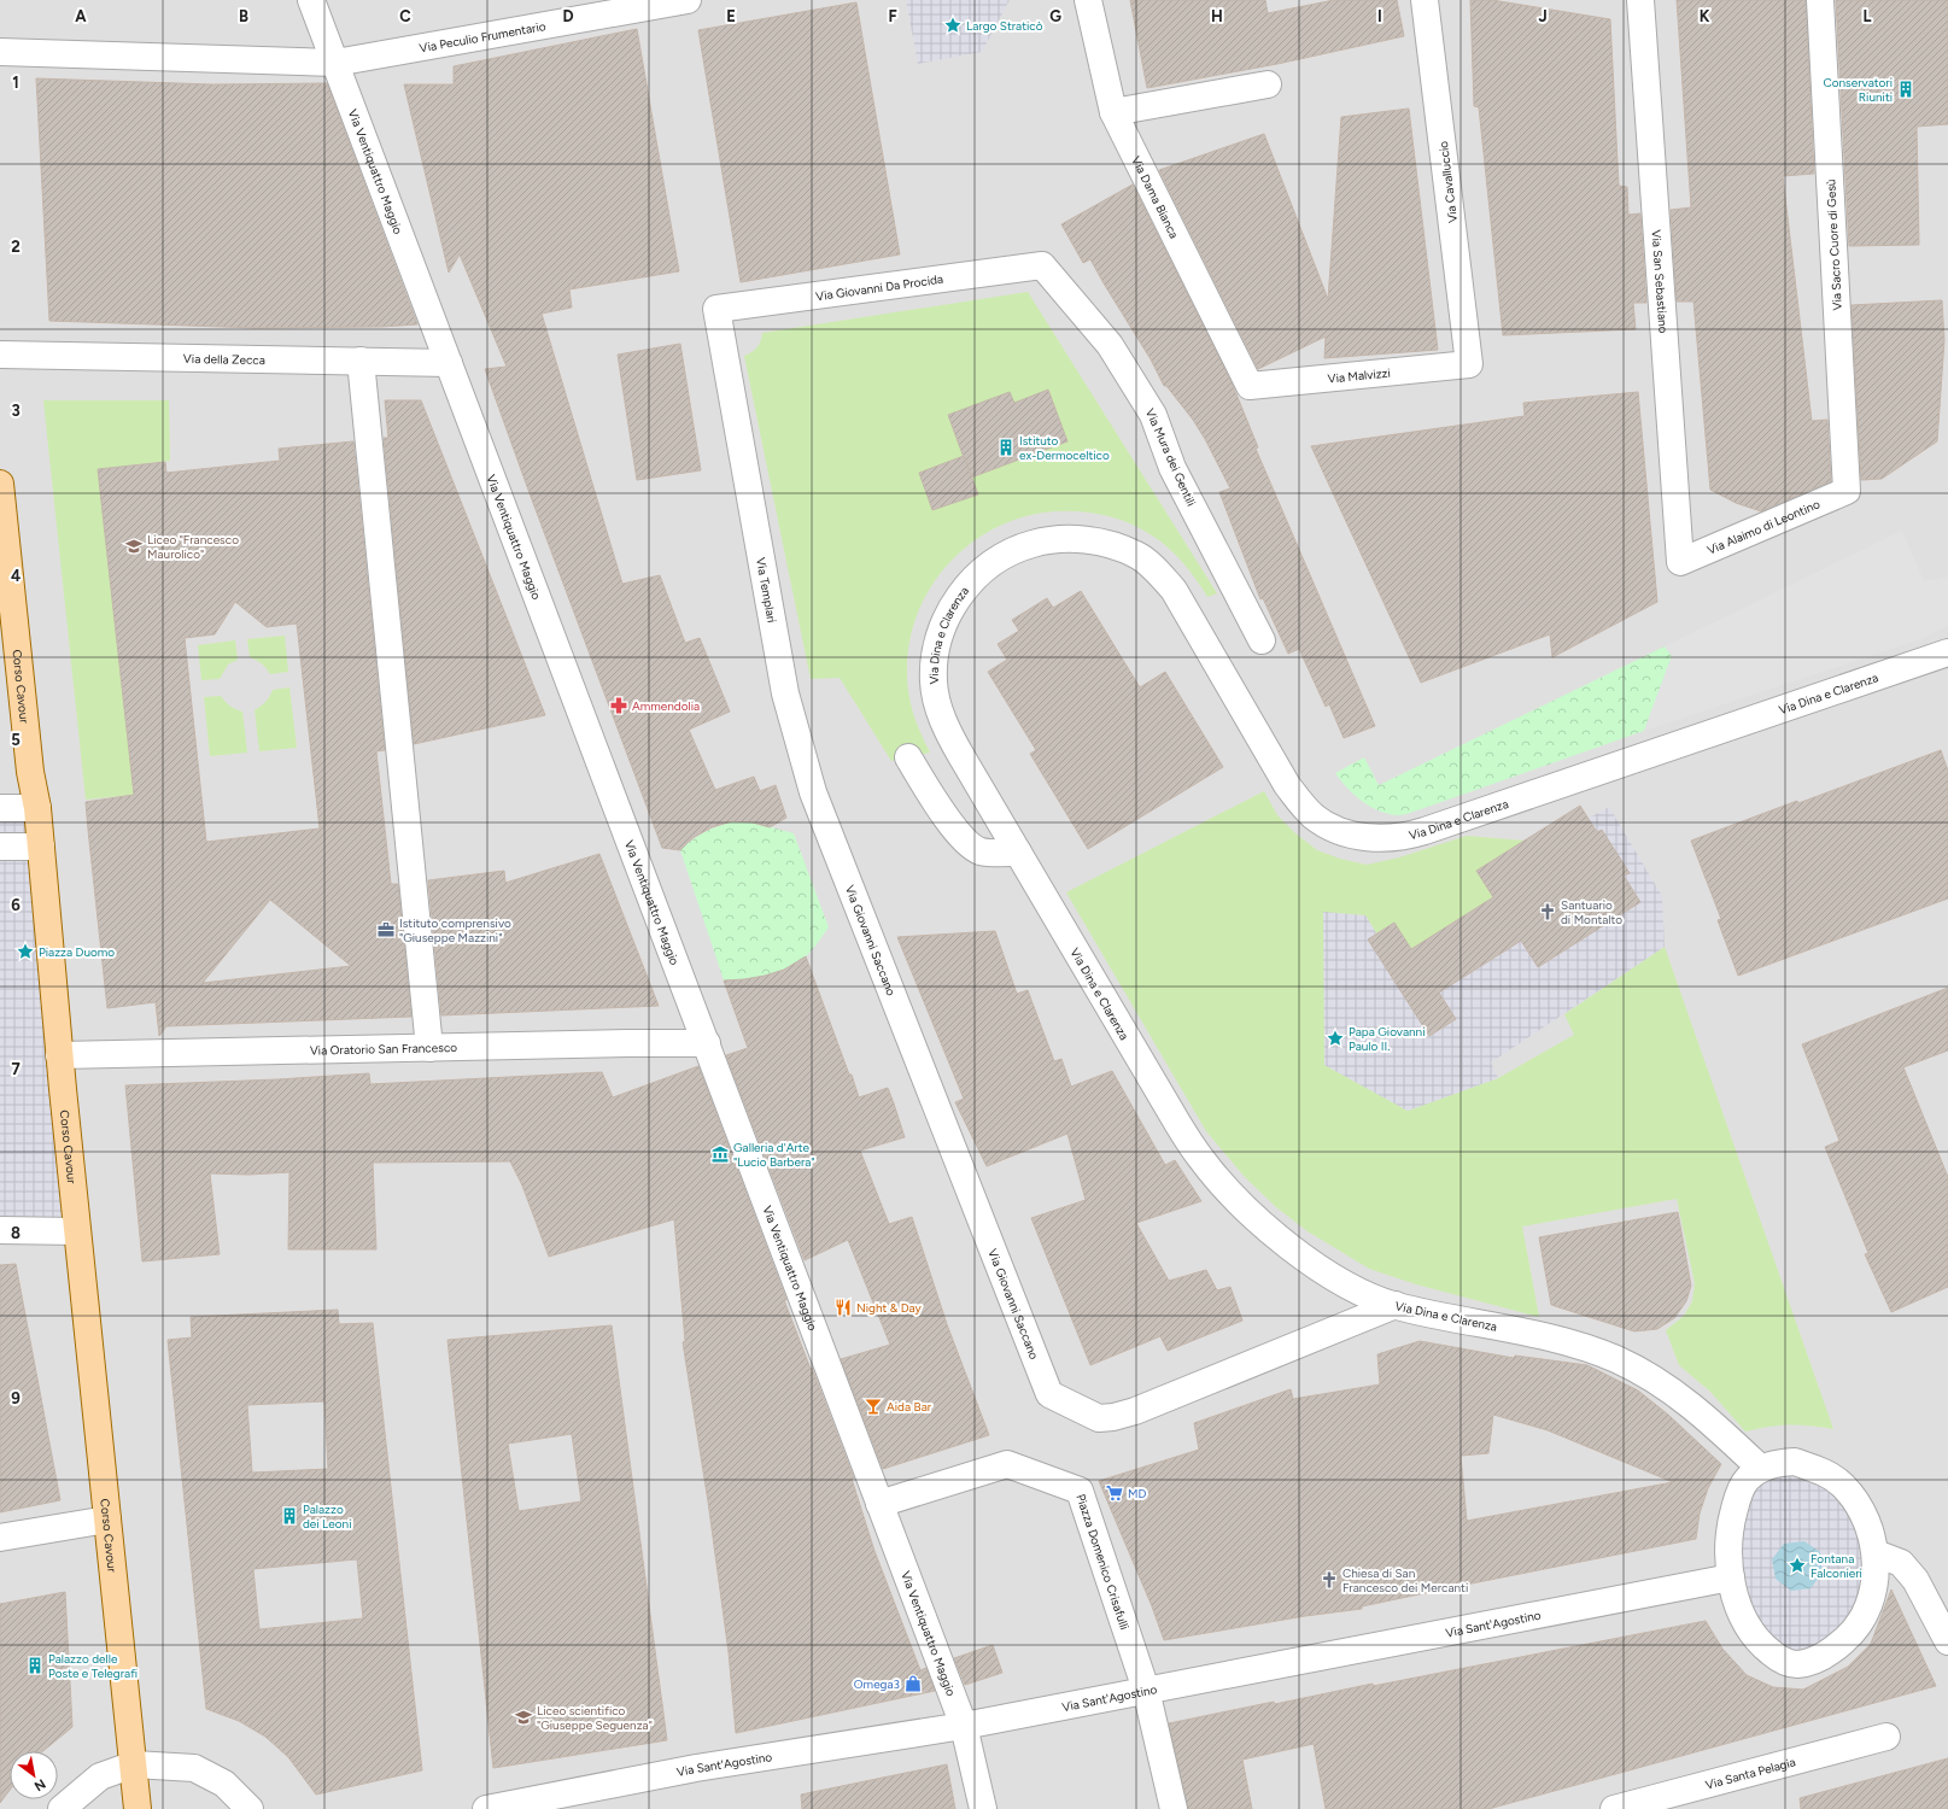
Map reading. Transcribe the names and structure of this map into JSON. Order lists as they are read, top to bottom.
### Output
{
  "streets": {
    "main road": ["Corso Cavour"],
    "street": [
      "Via Peculio Frumentario",
      "Via Ventiquattro Maggio",
      "Via Cavalluccio",
      "Via Dama Bianca",
      "Via Sacro Cuore di Gesù",
      "Via San Sebastiano",
      "Via Giovanni Da Procida",
      "Via della Zecca",
      "Via Malvizzi",
      "Via Mura dei Gentili",
      "Via Alaimo di Leontino",
      "Via Templari",
      "Via Dina e Clarenza",
      "Via Giovanni Saccano",
      "Via Oratorio San Francesco",
      "Piazza Domenico Crisafulli",
      "Via Sant'Agostino",
      "Via Santa Pelagia"
    ]
  },
  "crossings": [
    ["Via Peculio Frumentario", "Via Ventiquattro Maggio"],
    ["Via Ventiquattro Maggio", "Via della Zecca"],
    ["Via Ventiquattro Maggio", "Via Oratorio San Francesco"],
    ["Via Ventiquattro Maggio", "Piazza Domenico Crisafulli"],
    ["Via Ventiquattro Maggio", "Via Sant'Agostino"],
    ["Via Cavalluccio", "Via Malvizzi"],
    ["Via Dama Bianca", "Via Malvizzi"],
    ["Via Sacro Cuore di Gesù", "Via Alaimo di Leontino"],
    ["Via San Sebastiano", "Via Alaimo di Leontino"],
    ["Via Giovanni Da Procida", "Via Mura dei Gentili"],
    ["Via Giovanni Da Procida", "Via Templari"],
    ["Via Templari", "Via Giovanni Saccano"],
    ["Via Dina e Clarenza", "Via Giovanni Saccano"],
    ["Corso Cavour", "Via Oratorio San Francesco"],
    ["Piazza Domenico Crisafulli", "Via Sant'Agostino"]
  ],
  "places": {
    "place": [
      "Largo Straticò",
      "Piazza Duomo",
      "Papa Giovanni Paulo II.",
      "Fontana Falconieri"
    ],
    "building": [
      "Conservatori Riuniti",
      "Istituto ex-Dermoceltico",
      "Palazzo dei Leoni",
      "Palazzo delle Poste e Telegrafi"
    ],
    "school or university": ["Liceo \"Francesco Maurolico\"", "Liceo scientifico \"Giuseppe Seguenza\""],
    "pharmacy": ["Ammendolia"],
    "church": ["Santuario di Montalto", "Chiesa di San Francesco dei Mercanti"],
    "office": ["Istituto comprensivo \"Giuseppe Mazzini\""],
    "museum": ["Galleria d'Arte \"Lucio Barbera\""],
    "restaurant": ["Night & Day"],
    "bar": ["Aida Bar"],
    "supermarket": ["MD"],
    "shop": ["Omega3"]
  },
  "north": "bottom right",
  "grid": {
    "columns": [
      "A",
      "B",
      "C",
      "D",
      "E",
      "F",
      "G",
      "H",
      "I",
      "J",
      "K",
      "L"
    ],
    "rows": [
      "1",
      "2",
      "3",
      "4",
      "5",
      "6",
      "7",
      "8",
      "9"
    ]
  }
}
